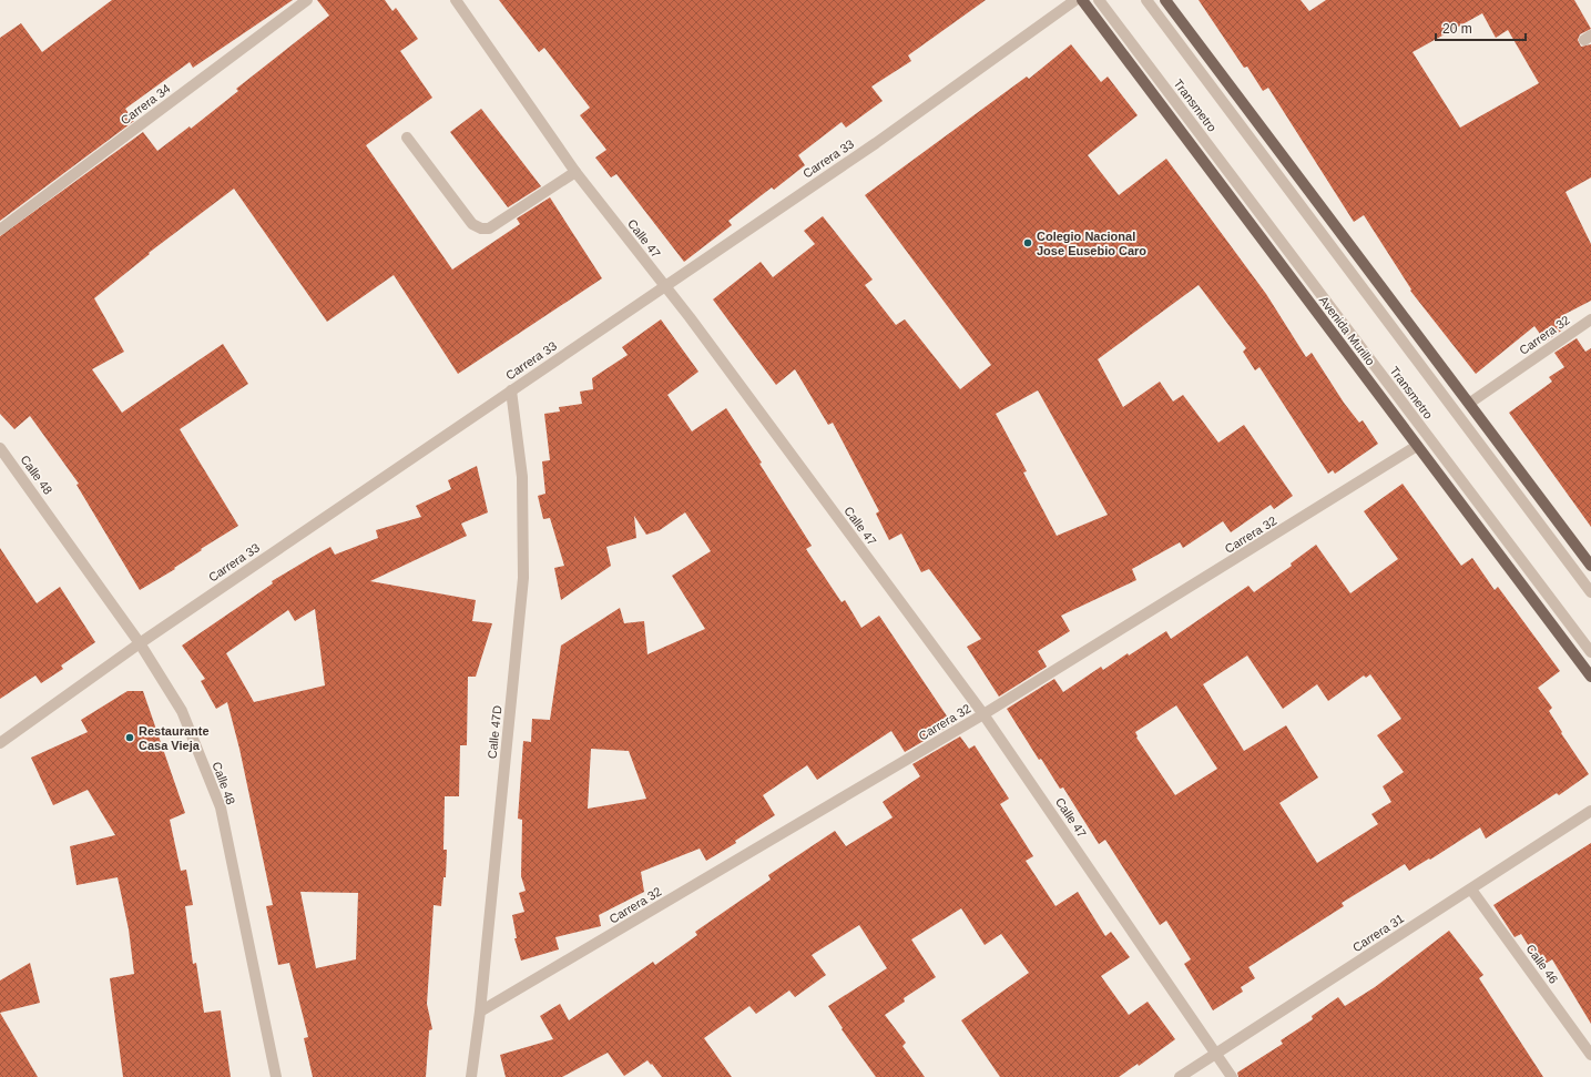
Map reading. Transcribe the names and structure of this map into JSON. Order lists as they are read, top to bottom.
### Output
{
  "streets": {
    "main road": ["Avenida Murillo"],
    "street": [
      "Carrera 34",
      "Transmetro",
      "Carrera 33",
      "Calle 47",
      "Carrera 32",
      "Calle 48",
      "Calle 47D",
      "Carrera 31",
      "Calle 46"
    ]
  },
  "crossings": [
    ["Carrera 33", "Calle 47"],
    ["Carrera 33", "Calle 48"],
    ["Carrera 33", "Calle 47D"],
    ["Calle 47", "Carrera 32"],
    ["Calle 47", "Carrera 31"],
    ["Avenida Murillo", "Carrera 32"],
    ["Carrera 32", "Calle 47D"],
    ["Carrera 31", "Calle 46"]
  ],
  "places": ["Colegio Nacional Jose Eusebio Caro", "Restaurante Casa Vieja"],
  "scale_bar": "20 m"
}
